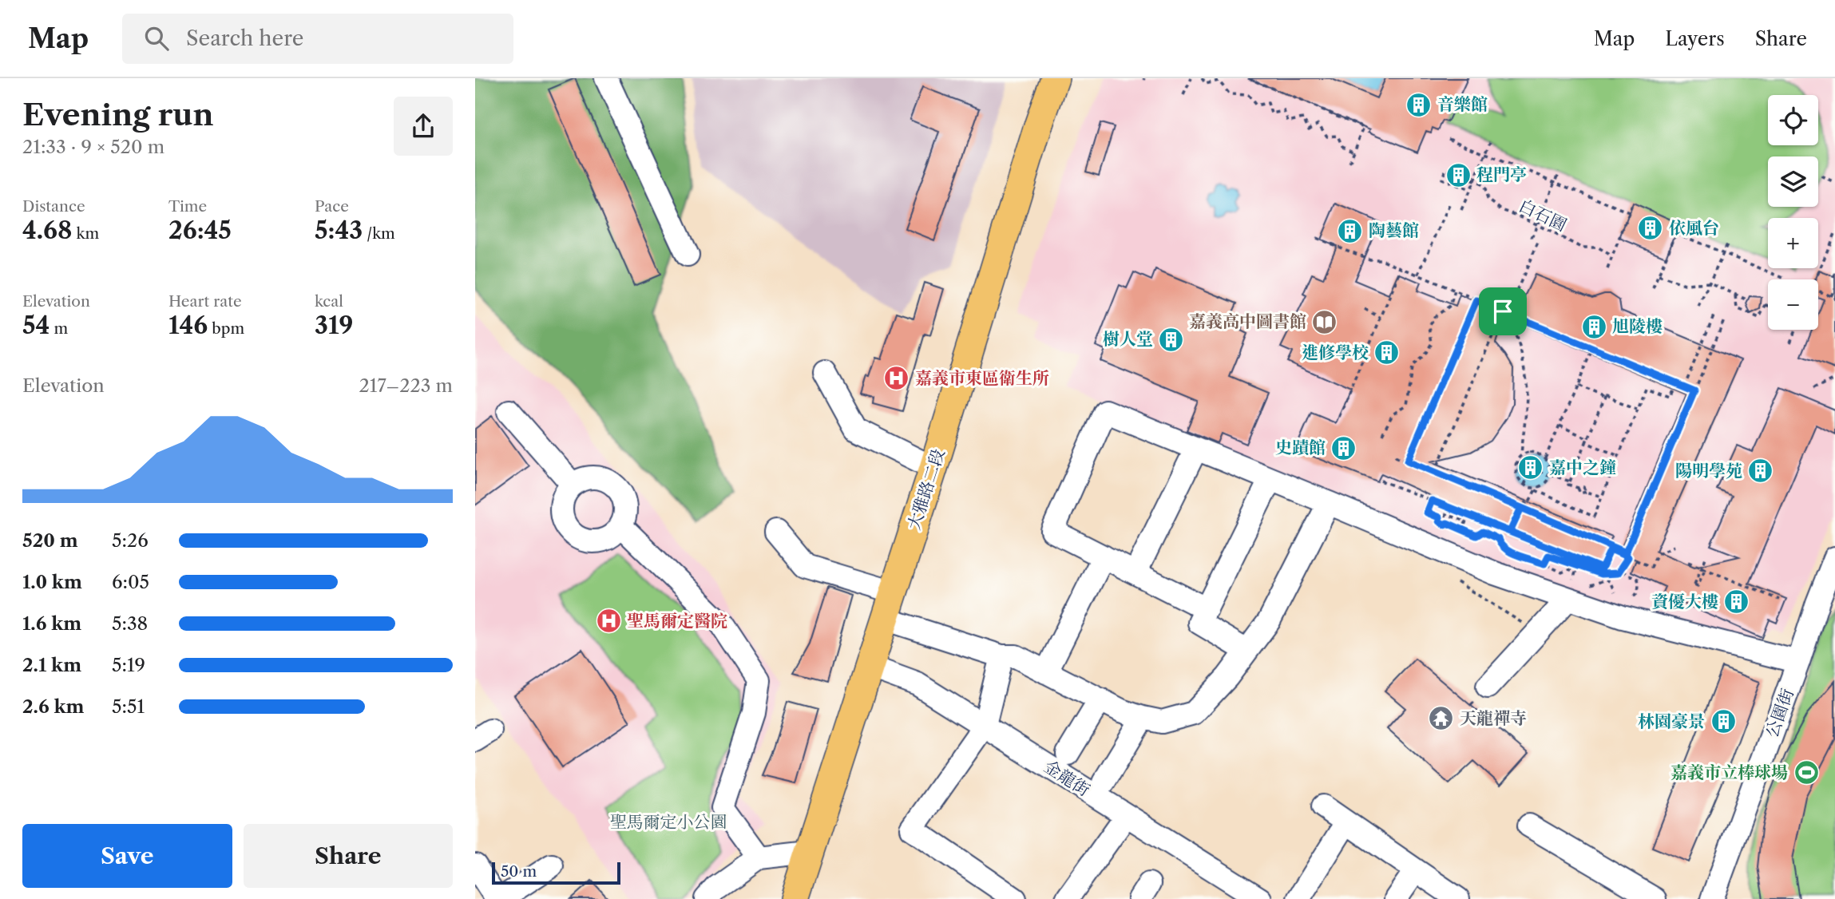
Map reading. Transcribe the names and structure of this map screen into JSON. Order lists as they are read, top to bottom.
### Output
{
  "streets": {
    "main road": ["大雅路二段"],
    "street": ["公園街", "金龍街"],
    "path": ["白石園"]
  },
  "crossings": [
    ["大雅路二段", "金龍街"]
  ],
  "parks": ["聖馬爾定小公園"],
  "places": {
    "building": [
      "音樂館",
      "程門亭",
      "依風台",
      "陶藝館",
      "旭陵樓",
      "樹人堂",
      "進修學校",
      "史蹟館",
      "嘉中之鐘",
      "陽明學苑",
      "資優大樓",
      "林園豪景"
    ],
    "library": ["嘉義高中圖書館"],
    "hospital": ["嘉義市東區衛生所", "聖馬爾定醫院"],
    "temple": ["天龍禪寺"],
    "sports": ["嘉義市立棒球場"]
  },
  "scale_bar": "50 m",
  "page": {
    "header": "Map",
    "search": "Search here",
    "nav": ["Map", "Layers", "Share"],
    "heading": ["Evening run", "21:33 · 9 × 520 m"],
    "map_buttons": ["+", "−"],
    "stats": [
      ["Distance", "4.68 km"],
      ["Time", "26:45"],
      ["Pace", "5:43 /km"],
      ["Elevation", "54 m"],
      ["Heart rate", "146 bpm"],
      ["kcal", "319"]
    ],
    "chart": ["Elevation", "217–223 m"],
    "list": [
      {
        "name": "520 m",
        "note": "5:26"
      },
      {
        "name": "1.0 km",
        "note": "6:05"
      },
      {
        "name": "1.6 km",
        "note": "5:38"
      },
      {
        "name": "2.1 km",
        "note": "5:19"
      },
      {
        "name": "2.6 km",
        "note": "5:51"
      }
    ],
    "buttons": ["Save", "Share"],
    "scale": "50 m"
  }
}
